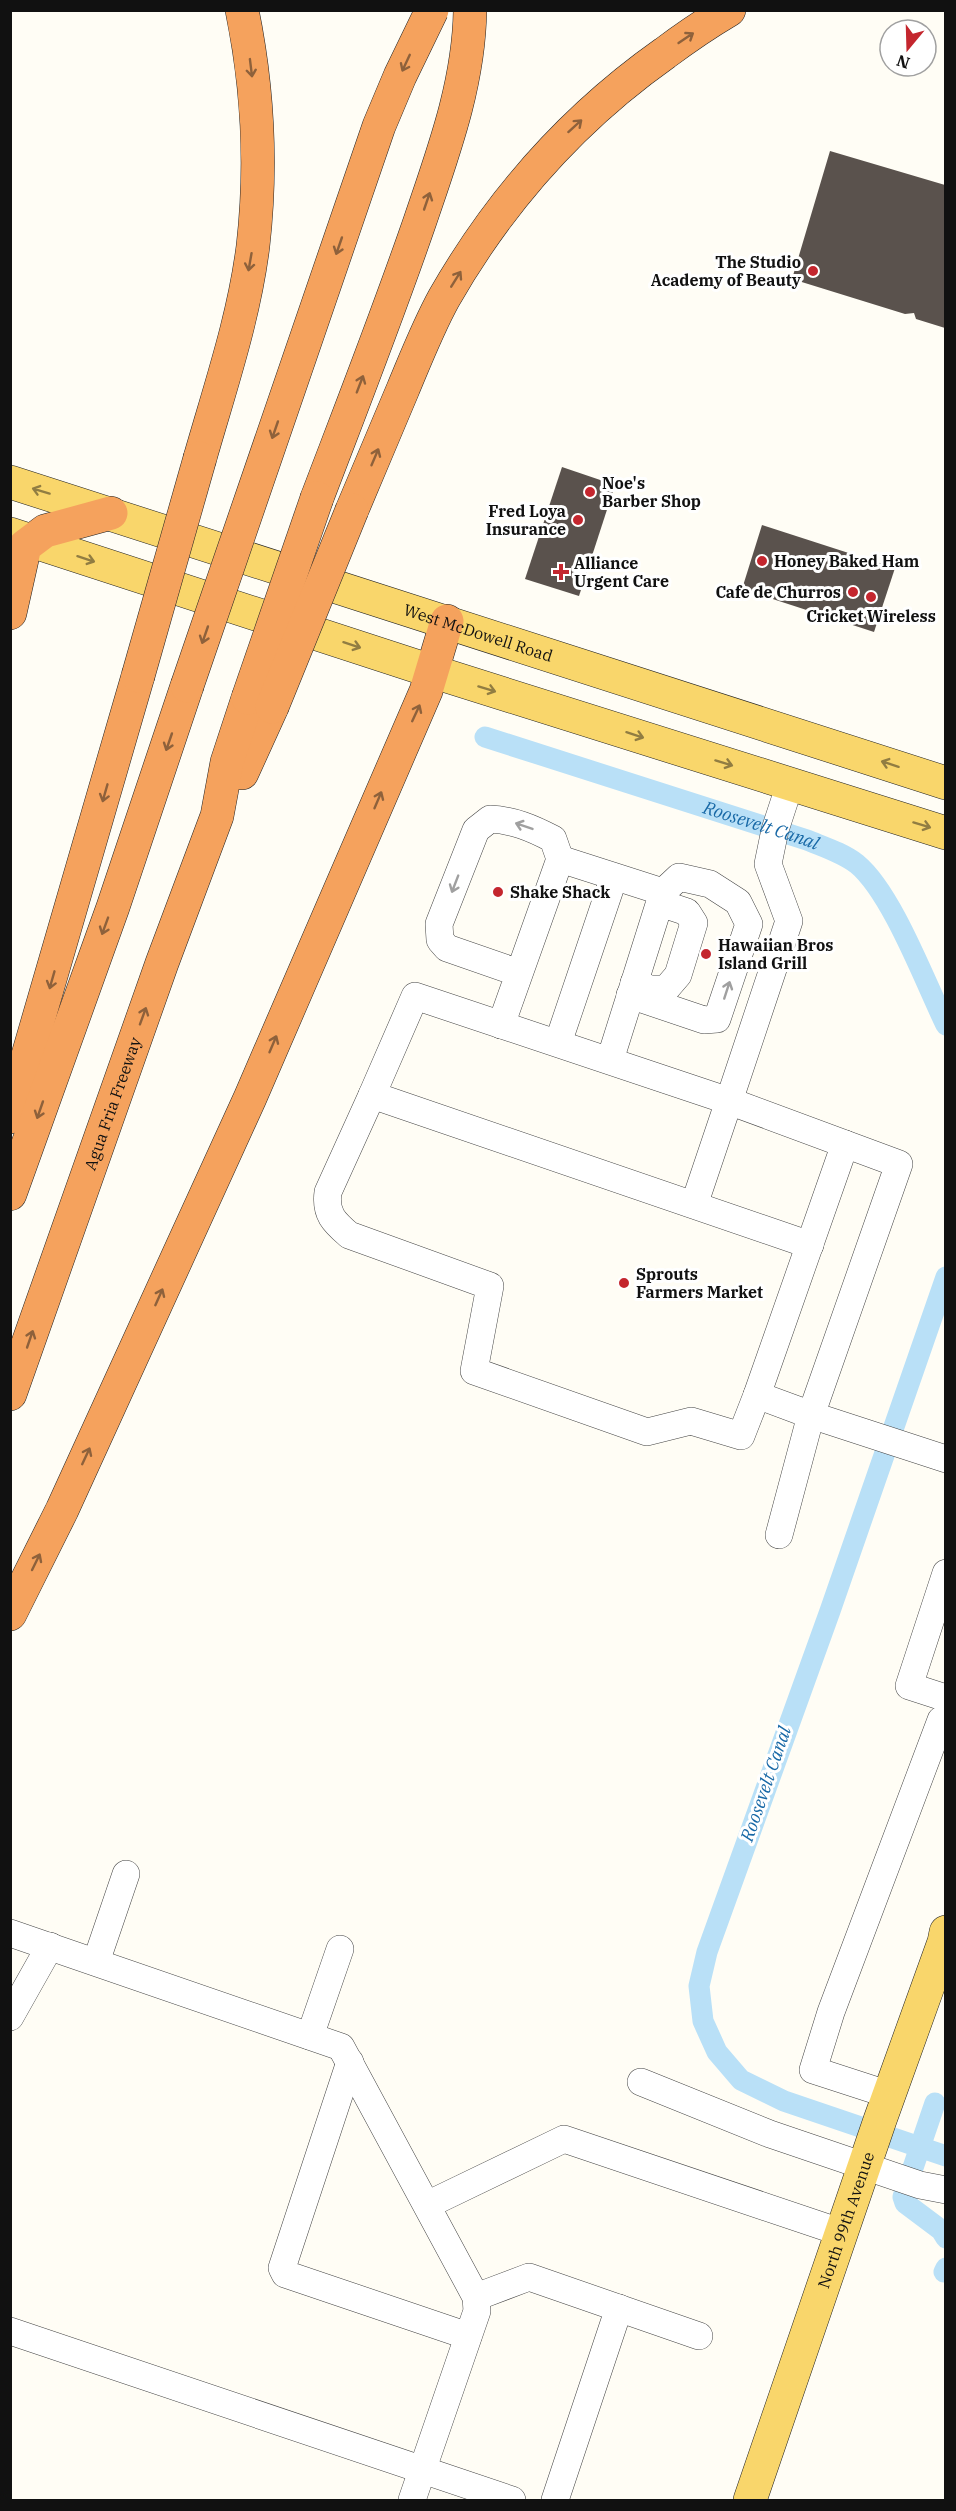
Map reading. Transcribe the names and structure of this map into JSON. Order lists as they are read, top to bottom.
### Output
{
  "streets": {
    "highway": ["Agua Fria Freeway"],
    "main road": ["West McDowell Road", "North 99th Avenue"]
  },
  "water": ["Roosevelt Canal"],
  "places": {
    "other": [
      "The Studio Academy of Beauty",
      "Noe's Barber Shop",
      "Fred Loya Insurance",
      "Honey Baked Ham",
      "Cafe de Churros",
      "Cricket Wireless",
      "Shake Shack",
      "Hawaiian Bros Island Grill",
      "Sprouts Farmers Market"
    ],
    "health": ["Alliance Urgent Care"]
  },
  "north": "bottom"
}
